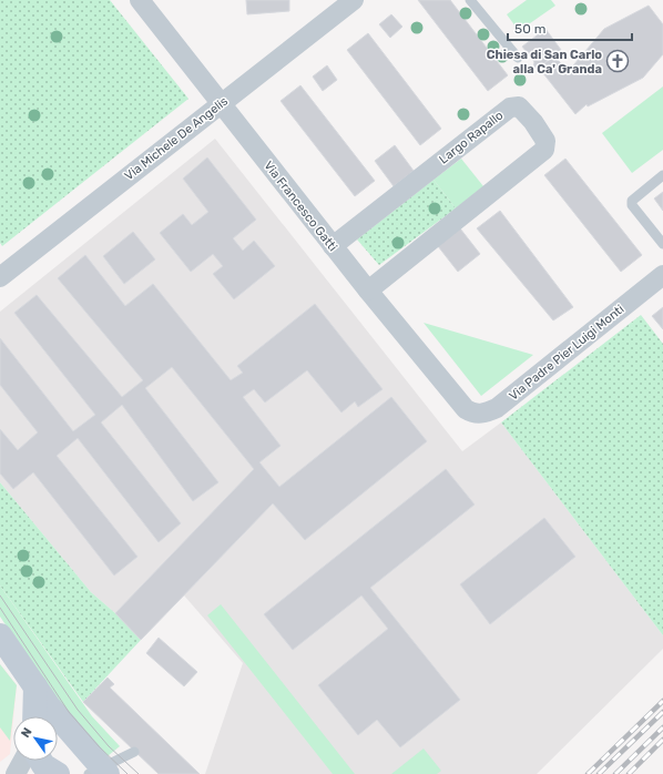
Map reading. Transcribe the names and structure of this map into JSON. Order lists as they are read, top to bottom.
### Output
{
  "streets": {
    "street": [
      "Largo Rapallo",
      "Via Michele De Angelis",
      "Via Francesco Gatti",
      "Via Padre Pier Luigi Monti"
    ]
  },
  "crossings": [
    ["Largo Rapallo", "Via Francesco Gatti"],
    ["Via Michele De Angelis", "Via Francesco Gatti"],
    ["Via Francesco Gatti", "Via Padre Pier Luigi Monti"]
  ],
  "places": {
    "church": ["Chiesa di San Carlo alla Ca' Granda"]
  },
  "scale_bar": "50 m",
  "north": "top left"
}
